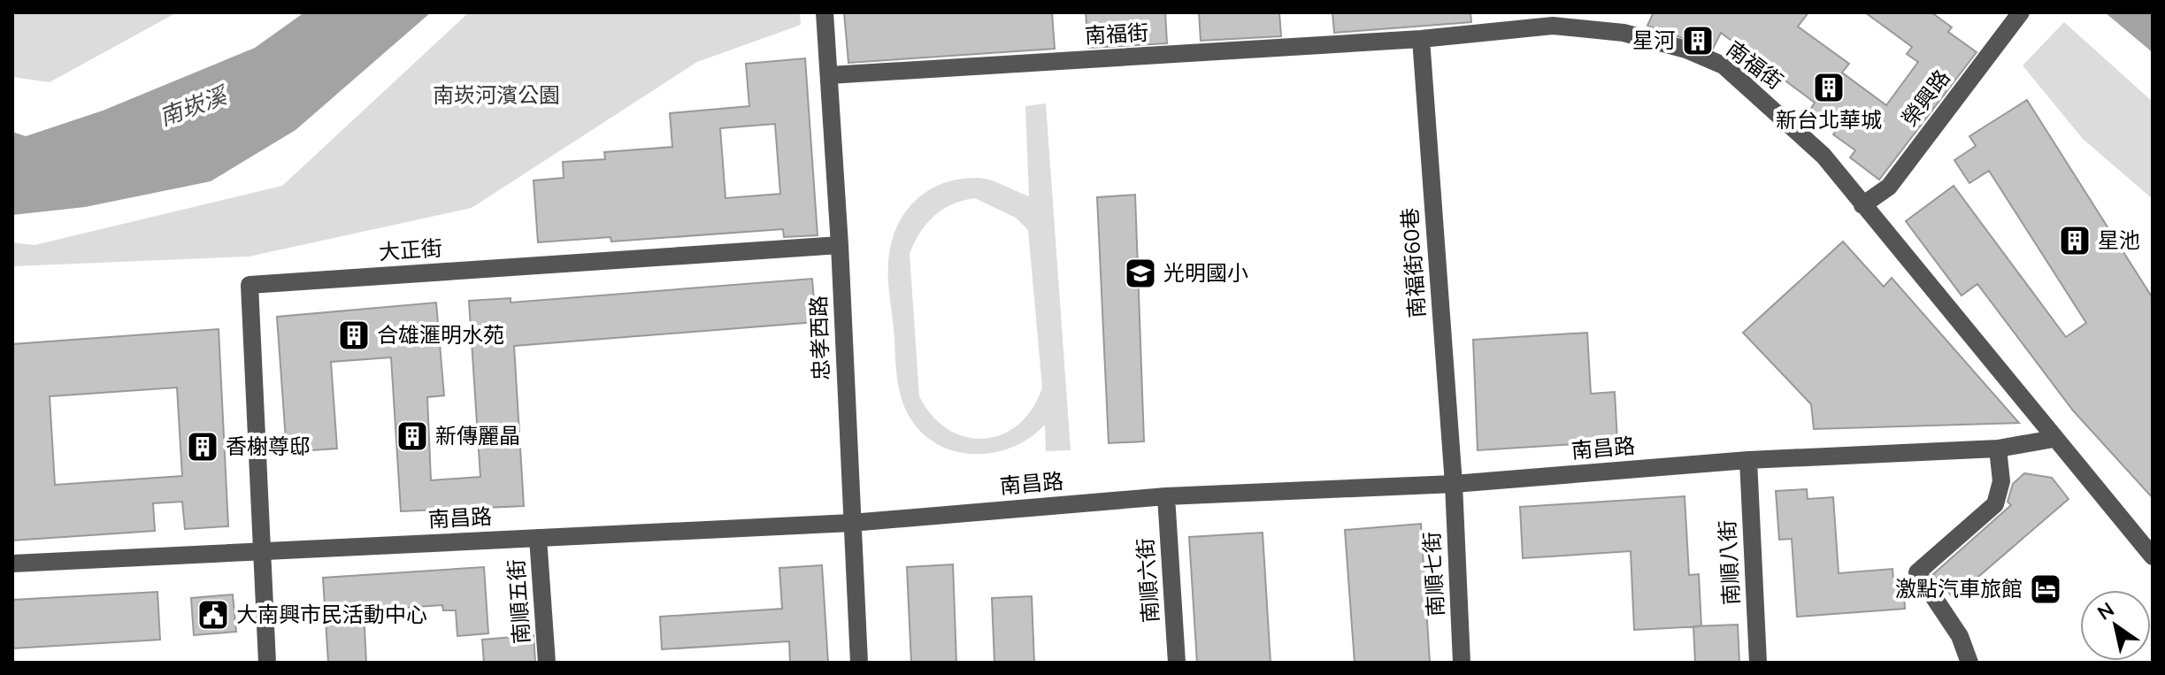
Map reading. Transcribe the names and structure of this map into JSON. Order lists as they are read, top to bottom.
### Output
{
  "streets": {
    "street": [
      "南福街",
      "榮興路",
      "大正街",
      "南福街60巷",
      "忠孝西路",
      "南昌路",
      "南順八街",
      "南順七街",
      "南順六街",
      "南順五街"
    ]
  },
  "crossings": [
    ["南福街", "榮興路"],
    ["南福街", "南福街60巷"],
    ["南福街", "忠孝西路"],
    ["南福街", "南昌路"],
    ["大正街", "忠孝西路"],
    ["大正街", "南昌路"],
    ["南福街60巷", "南昌路"],
    ["南福街60巷", "南順七街"],
    ["忠孝西路", "南昌路"],
    ["南昌路", "南順八街"],
    ["南昌路", "南順七街"],
    ["南昌路", "南順六街"],
    ["南昌路", "南順五街"]
  ],
  "water": ["南崁溪"],
  "parks": ["南崁河濱公園"],
  "places": {
    "building": [
      "星河",
      "新台北華城",
      "星池",
      "合雄滙明水苑",
      "新傳麗晶",
      "香榭尊邸"
    ],
    "school or university": ["光明國小"],
    "hotel": ["激點汽車旅館"],
    "public building": ["大南興市民活動中心"]
  },
  "north": "top left"
}
